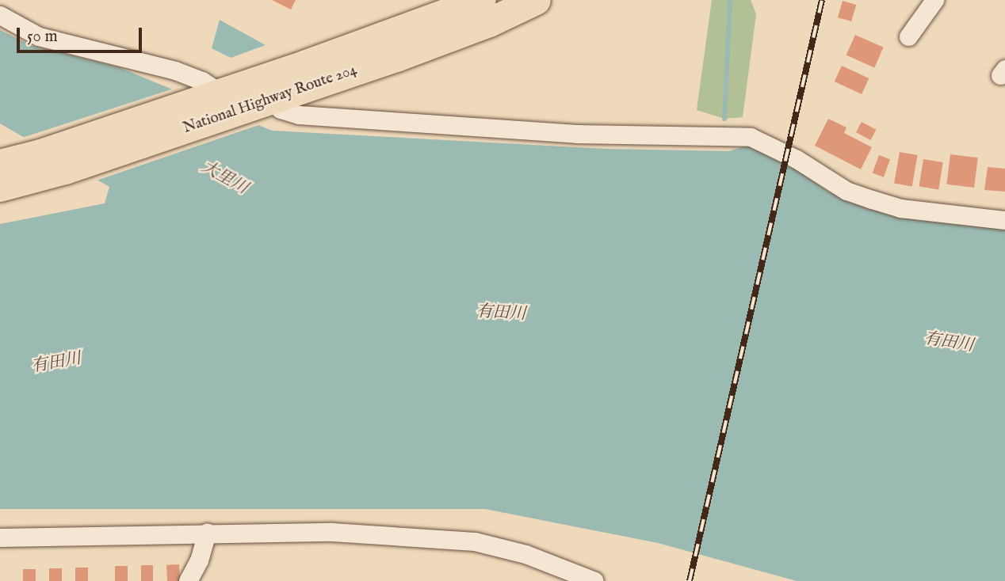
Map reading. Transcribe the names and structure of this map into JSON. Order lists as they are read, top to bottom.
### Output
{
  "streets": {
    "highway": ["National Highway Route 204"]
  },
  "water": ["大里川", "有田川"],
  "scale_bar": "50 m"
}
